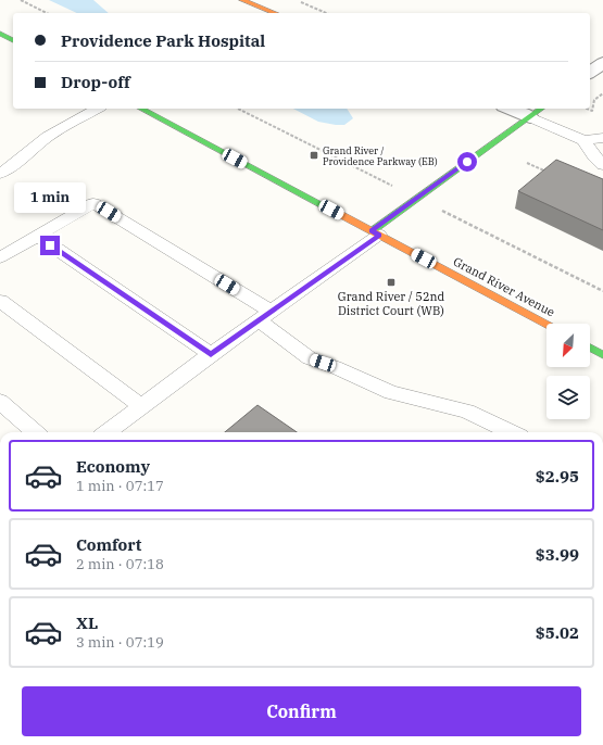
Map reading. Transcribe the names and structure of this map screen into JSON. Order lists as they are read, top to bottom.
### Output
{
  "streets": {
    "main road": ["Grand River Avenue"]
  },
  "places": {
    "transit": ["Grand River / Providence Parkway (EB)", "Grand River / 52nd District Court (WB)"]
  },
  "north": "bottom left",
  "page": {
    "banner": ["Providence Park Hospital", "Drop-off"],
    "bubble": "1 min",
    "list": [
      {
        "name": "Economy",
        "note": "1 min · 07:17",
        "value": "$2.95"
      },
      {
        "name": "Comfort",
        "note": "2 min · 07:18",
        "value": "$3.99"
      },
      {
        "name": "XL",
        "note": "3 min · 07:19",
        "value": "$5.02"
      }
    ],
    "buttons": "Confirm"
  }
}
